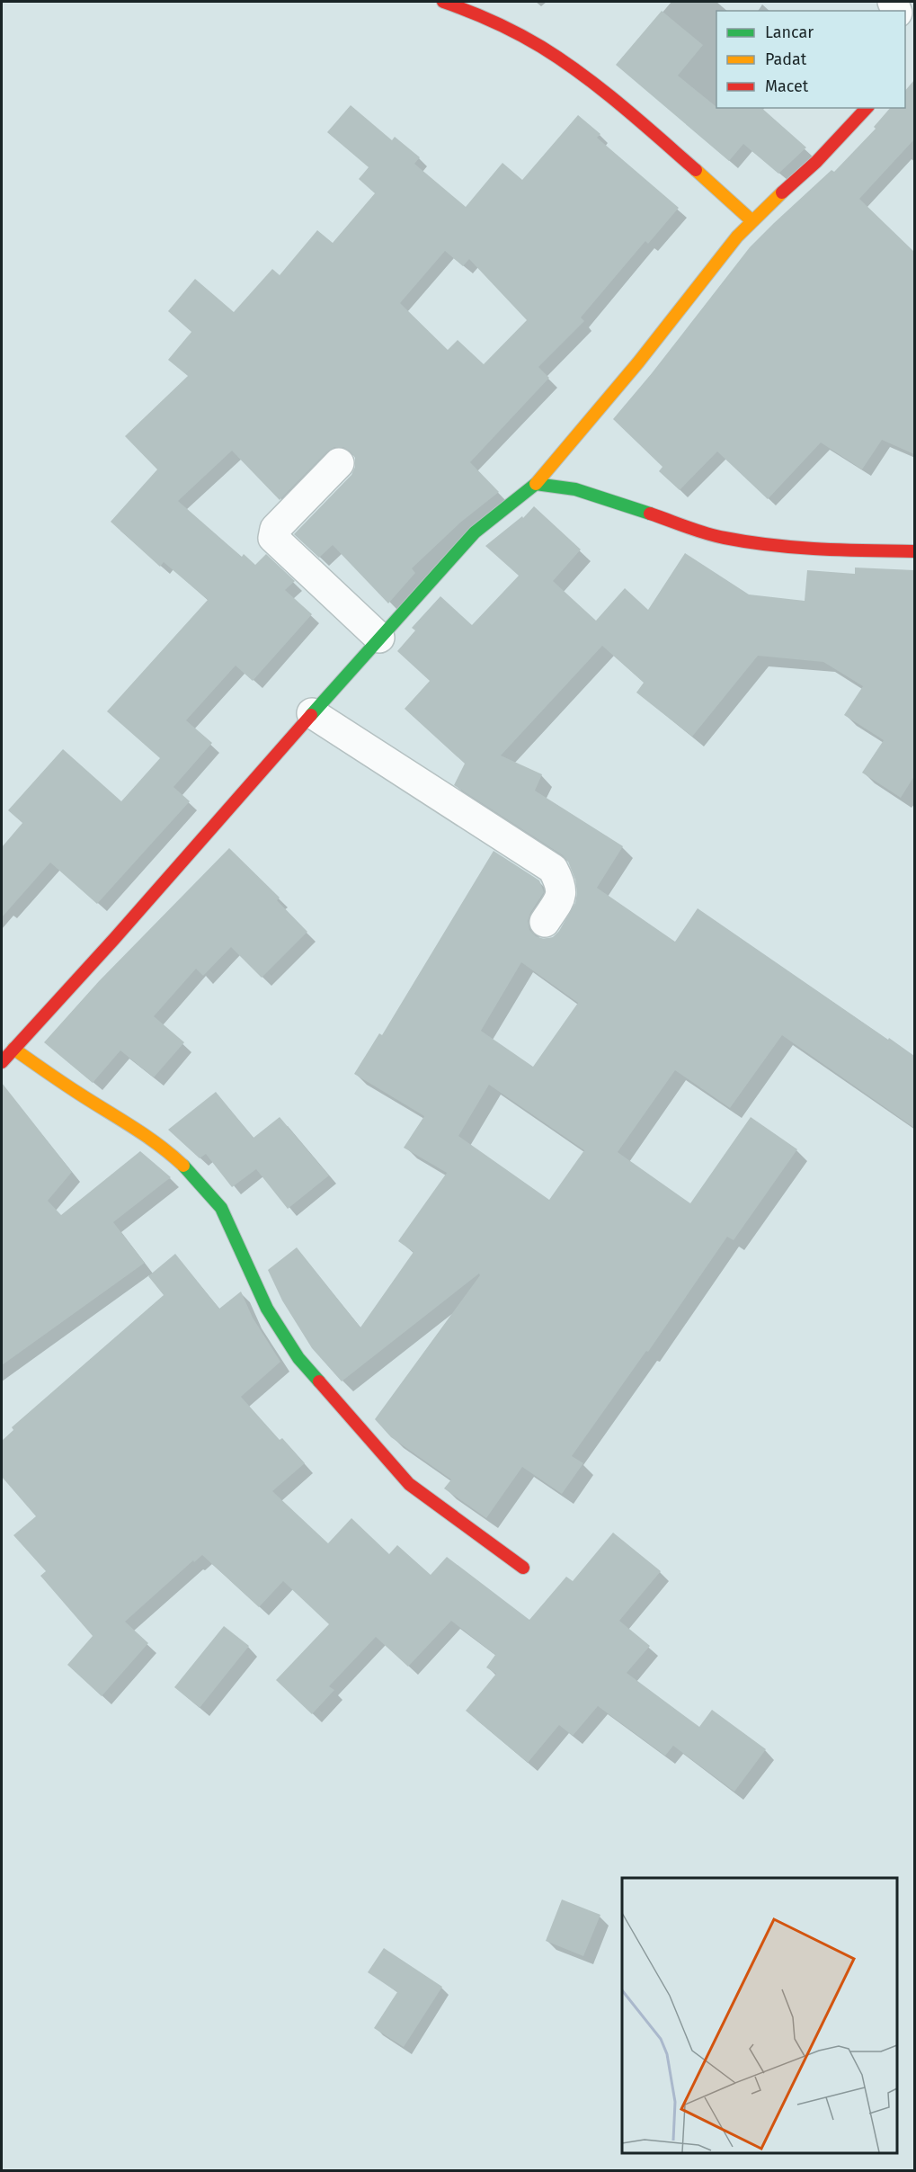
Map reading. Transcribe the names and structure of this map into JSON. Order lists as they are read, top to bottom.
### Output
{
  "legend": ["Lancar", "Padat", "Macet"]
}
